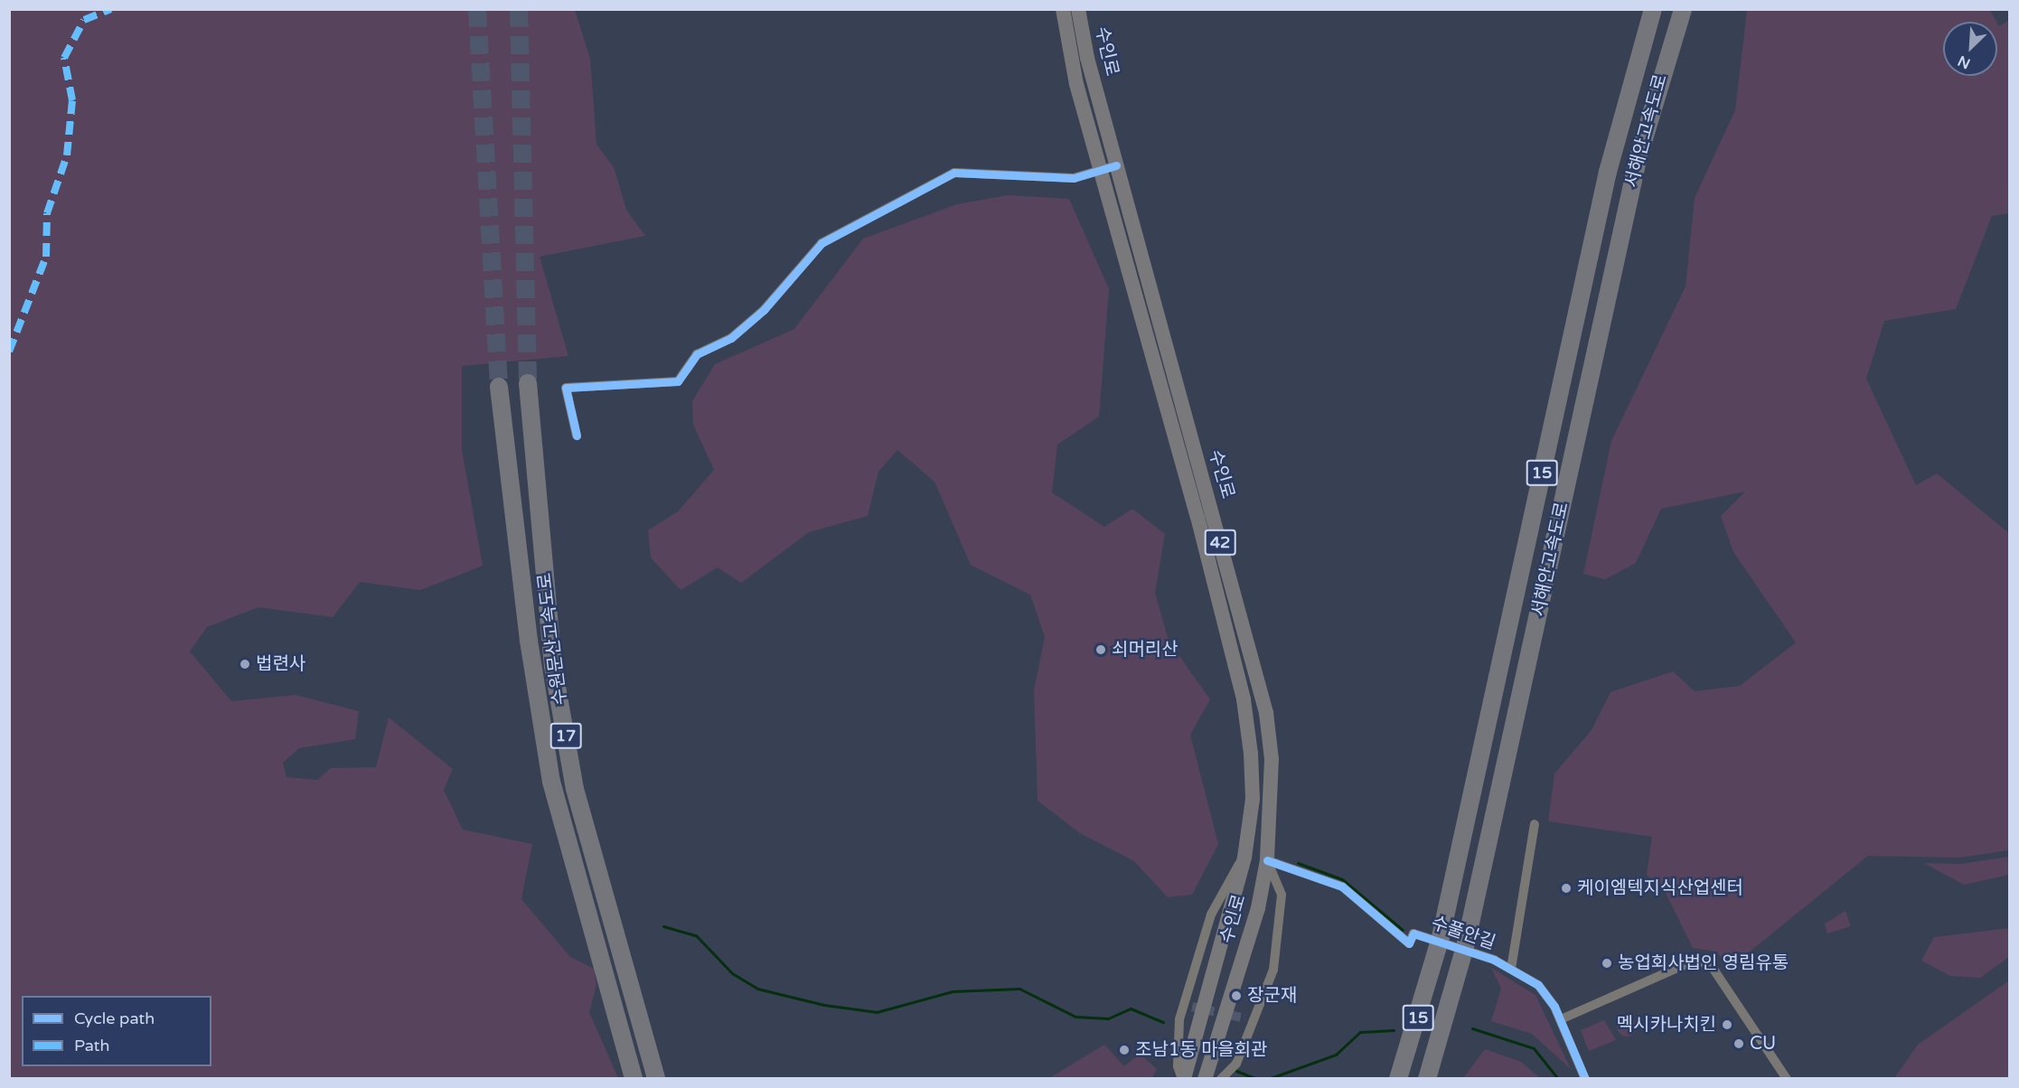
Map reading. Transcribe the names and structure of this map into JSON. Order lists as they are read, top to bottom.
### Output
{
  "streets": {
    "highway": [
      "서해안고속도로",
      "15",
      "수원문산고속도로",
      "17"
    ],
    "main road": ["수인로", "42"],
    "street": ["수풀안길"]
  },
  "crossings": [
    ["수인로", "수풀안길"]
  ],
  "places": [
    "쇠머리산",
    "법련사",
    "케이엠텍지식산업센터",
    "농업회사법인 영림유통",
    "장군재",
    "멕시카나치킨",
    "CU",
    "조남1동 마을회관"
  ],
  "legend": ["Cycle path", "Path"],
  "north": "bottom left"
}
